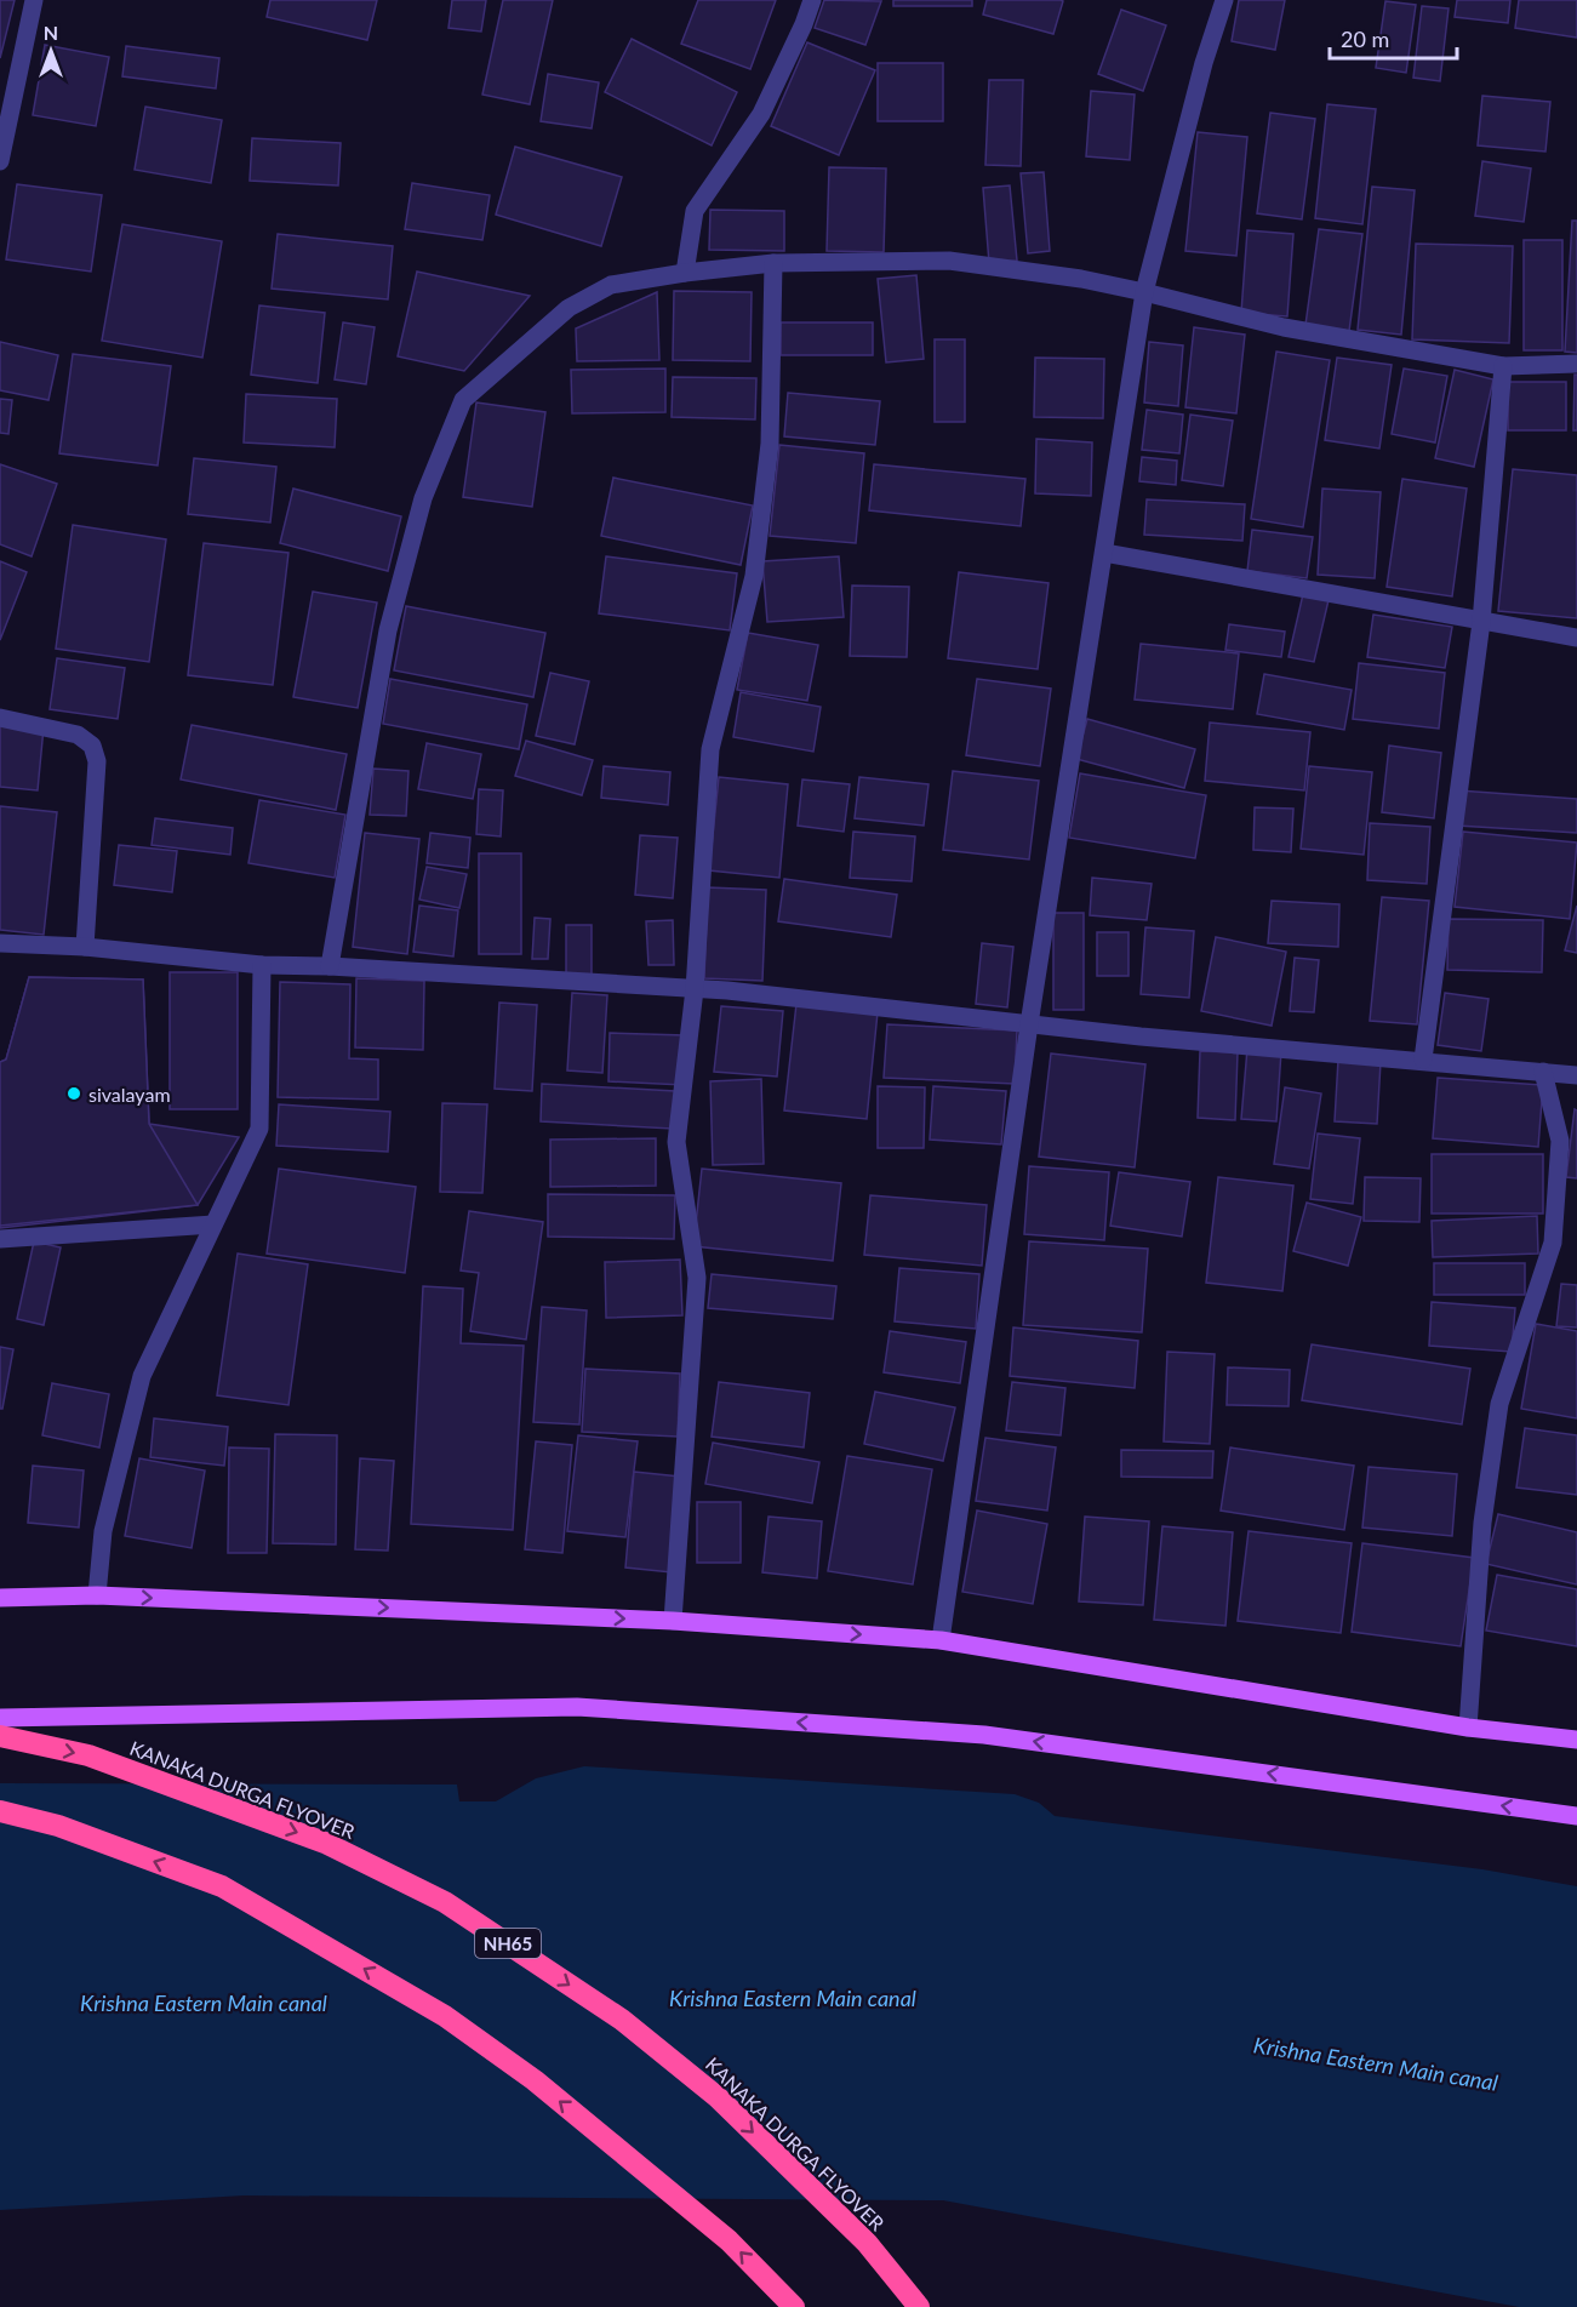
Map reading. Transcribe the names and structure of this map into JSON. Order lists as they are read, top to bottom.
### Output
{
  "streets": {
    "highway": ["KANAKA DURGA FLYOVER", "NH65"]
  },
  "water": ["Krishna Eastern Main canal"],
  "places": ["sivalayam"],
  "scale_bar": "20 m",
  "north": "top"
}
